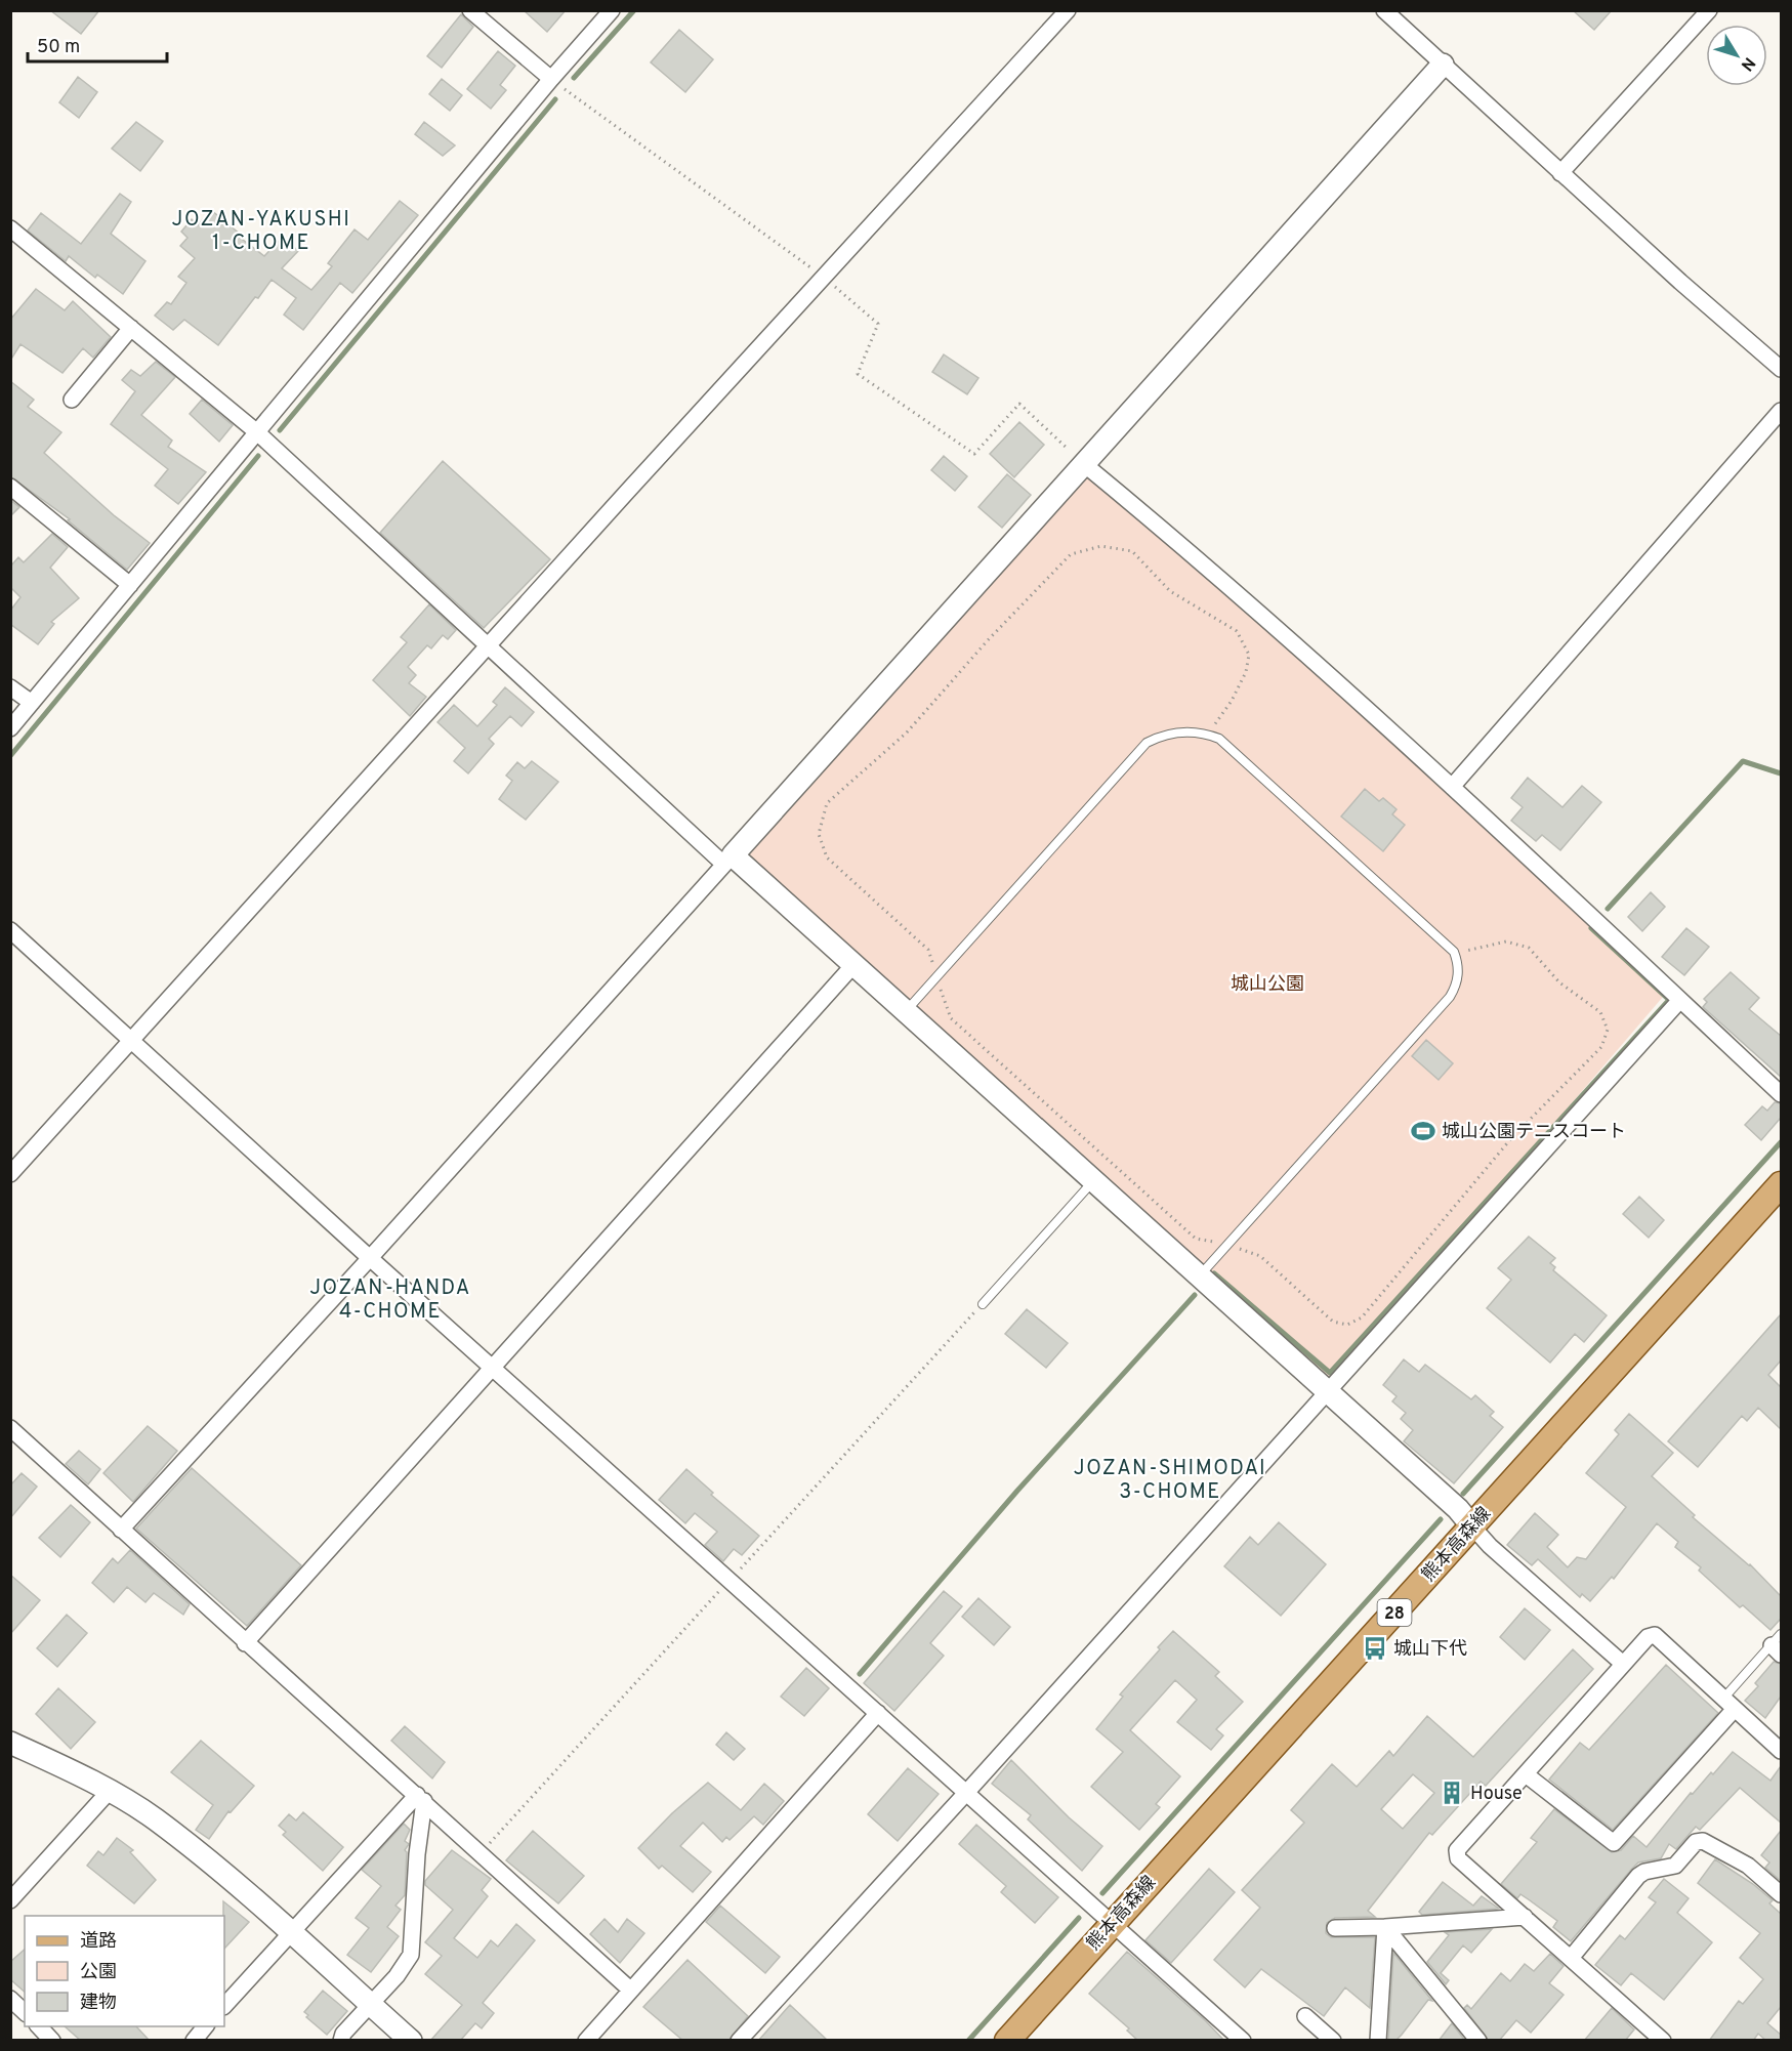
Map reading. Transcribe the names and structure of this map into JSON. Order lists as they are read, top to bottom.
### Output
{
  "streets": {
    "main road": ["熊本高森線", "28"]
  },
  "districts": ["JOZAN-YAKUSHI 1-CHOME", "JOZAN-HANDA 4-CHOME", "JOZAN-SHIMODAI 3-CHOME"],
  "parks": ["城山公園"],
  "places": {
    "sports": ["城山公園テニスコート"],
    "bus stop": ["城山下代"],
    "building": ["House"]
  },
  "legend": ["道路", "公園", "建物"],
  "scale_bar": "50 m",
  "north": "bottom right"
}
